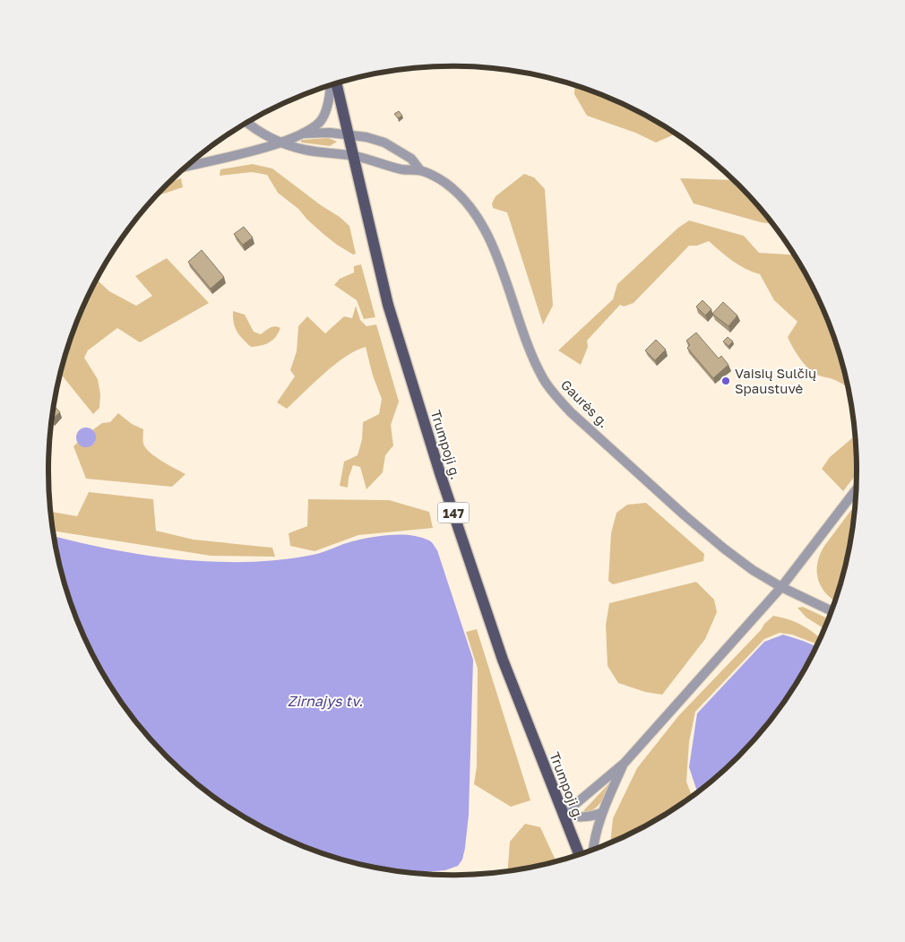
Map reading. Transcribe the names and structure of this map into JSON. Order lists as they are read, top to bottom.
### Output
{
  "streets": {
    "main road": ["Trumpoji g.", "147"],
    "street": ["Gaurės g."]
  },
  "crossings": [
    ["Gaurės g.", "Trumpoji g."]
  ],
  "water": ["Zirnajys tv."],
  "places": ["Vaisių Sulčių Spaustuvė"]
}
